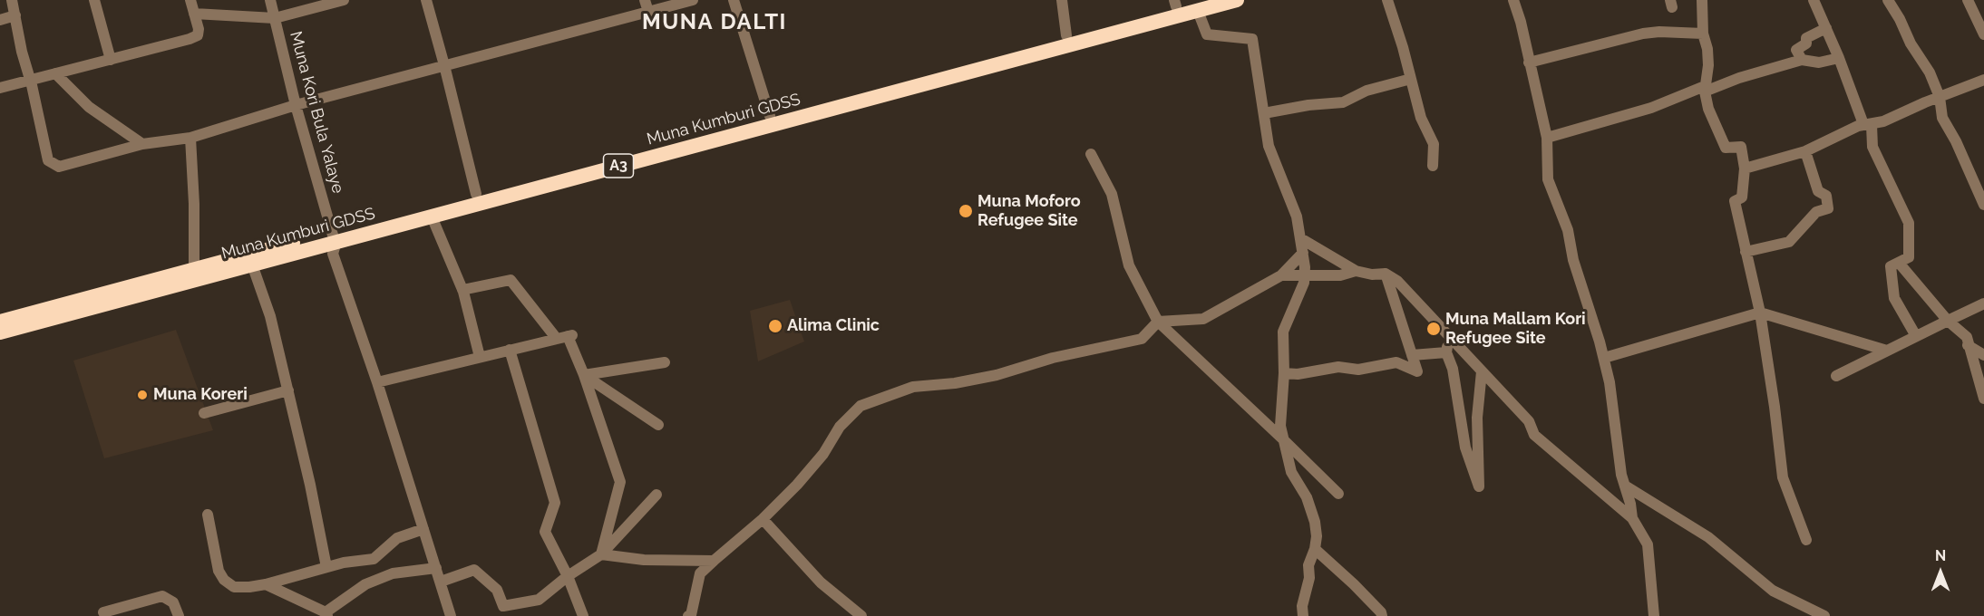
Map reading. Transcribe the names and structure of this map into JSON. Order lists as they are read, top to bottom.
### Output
{
  "streets": {
    "highway": ["Muna Kumburi GDSS", "A3"],
    "street": ["Muna Kori Bula Yalaye"]
  },
  "crossings": [
    ["Muna Kori Bula Yalaye", "Muna Kumburi GDSS"]
  ],
  "districts": ["MUNA DALTI"],
  "places": [
    "Muna Moforo Refugee Site",
    "Alima Clinic",
    "Muna Mallam Kori Refugee Site",
    "Muna Koreri"
  ],
  "north": "top"
}
